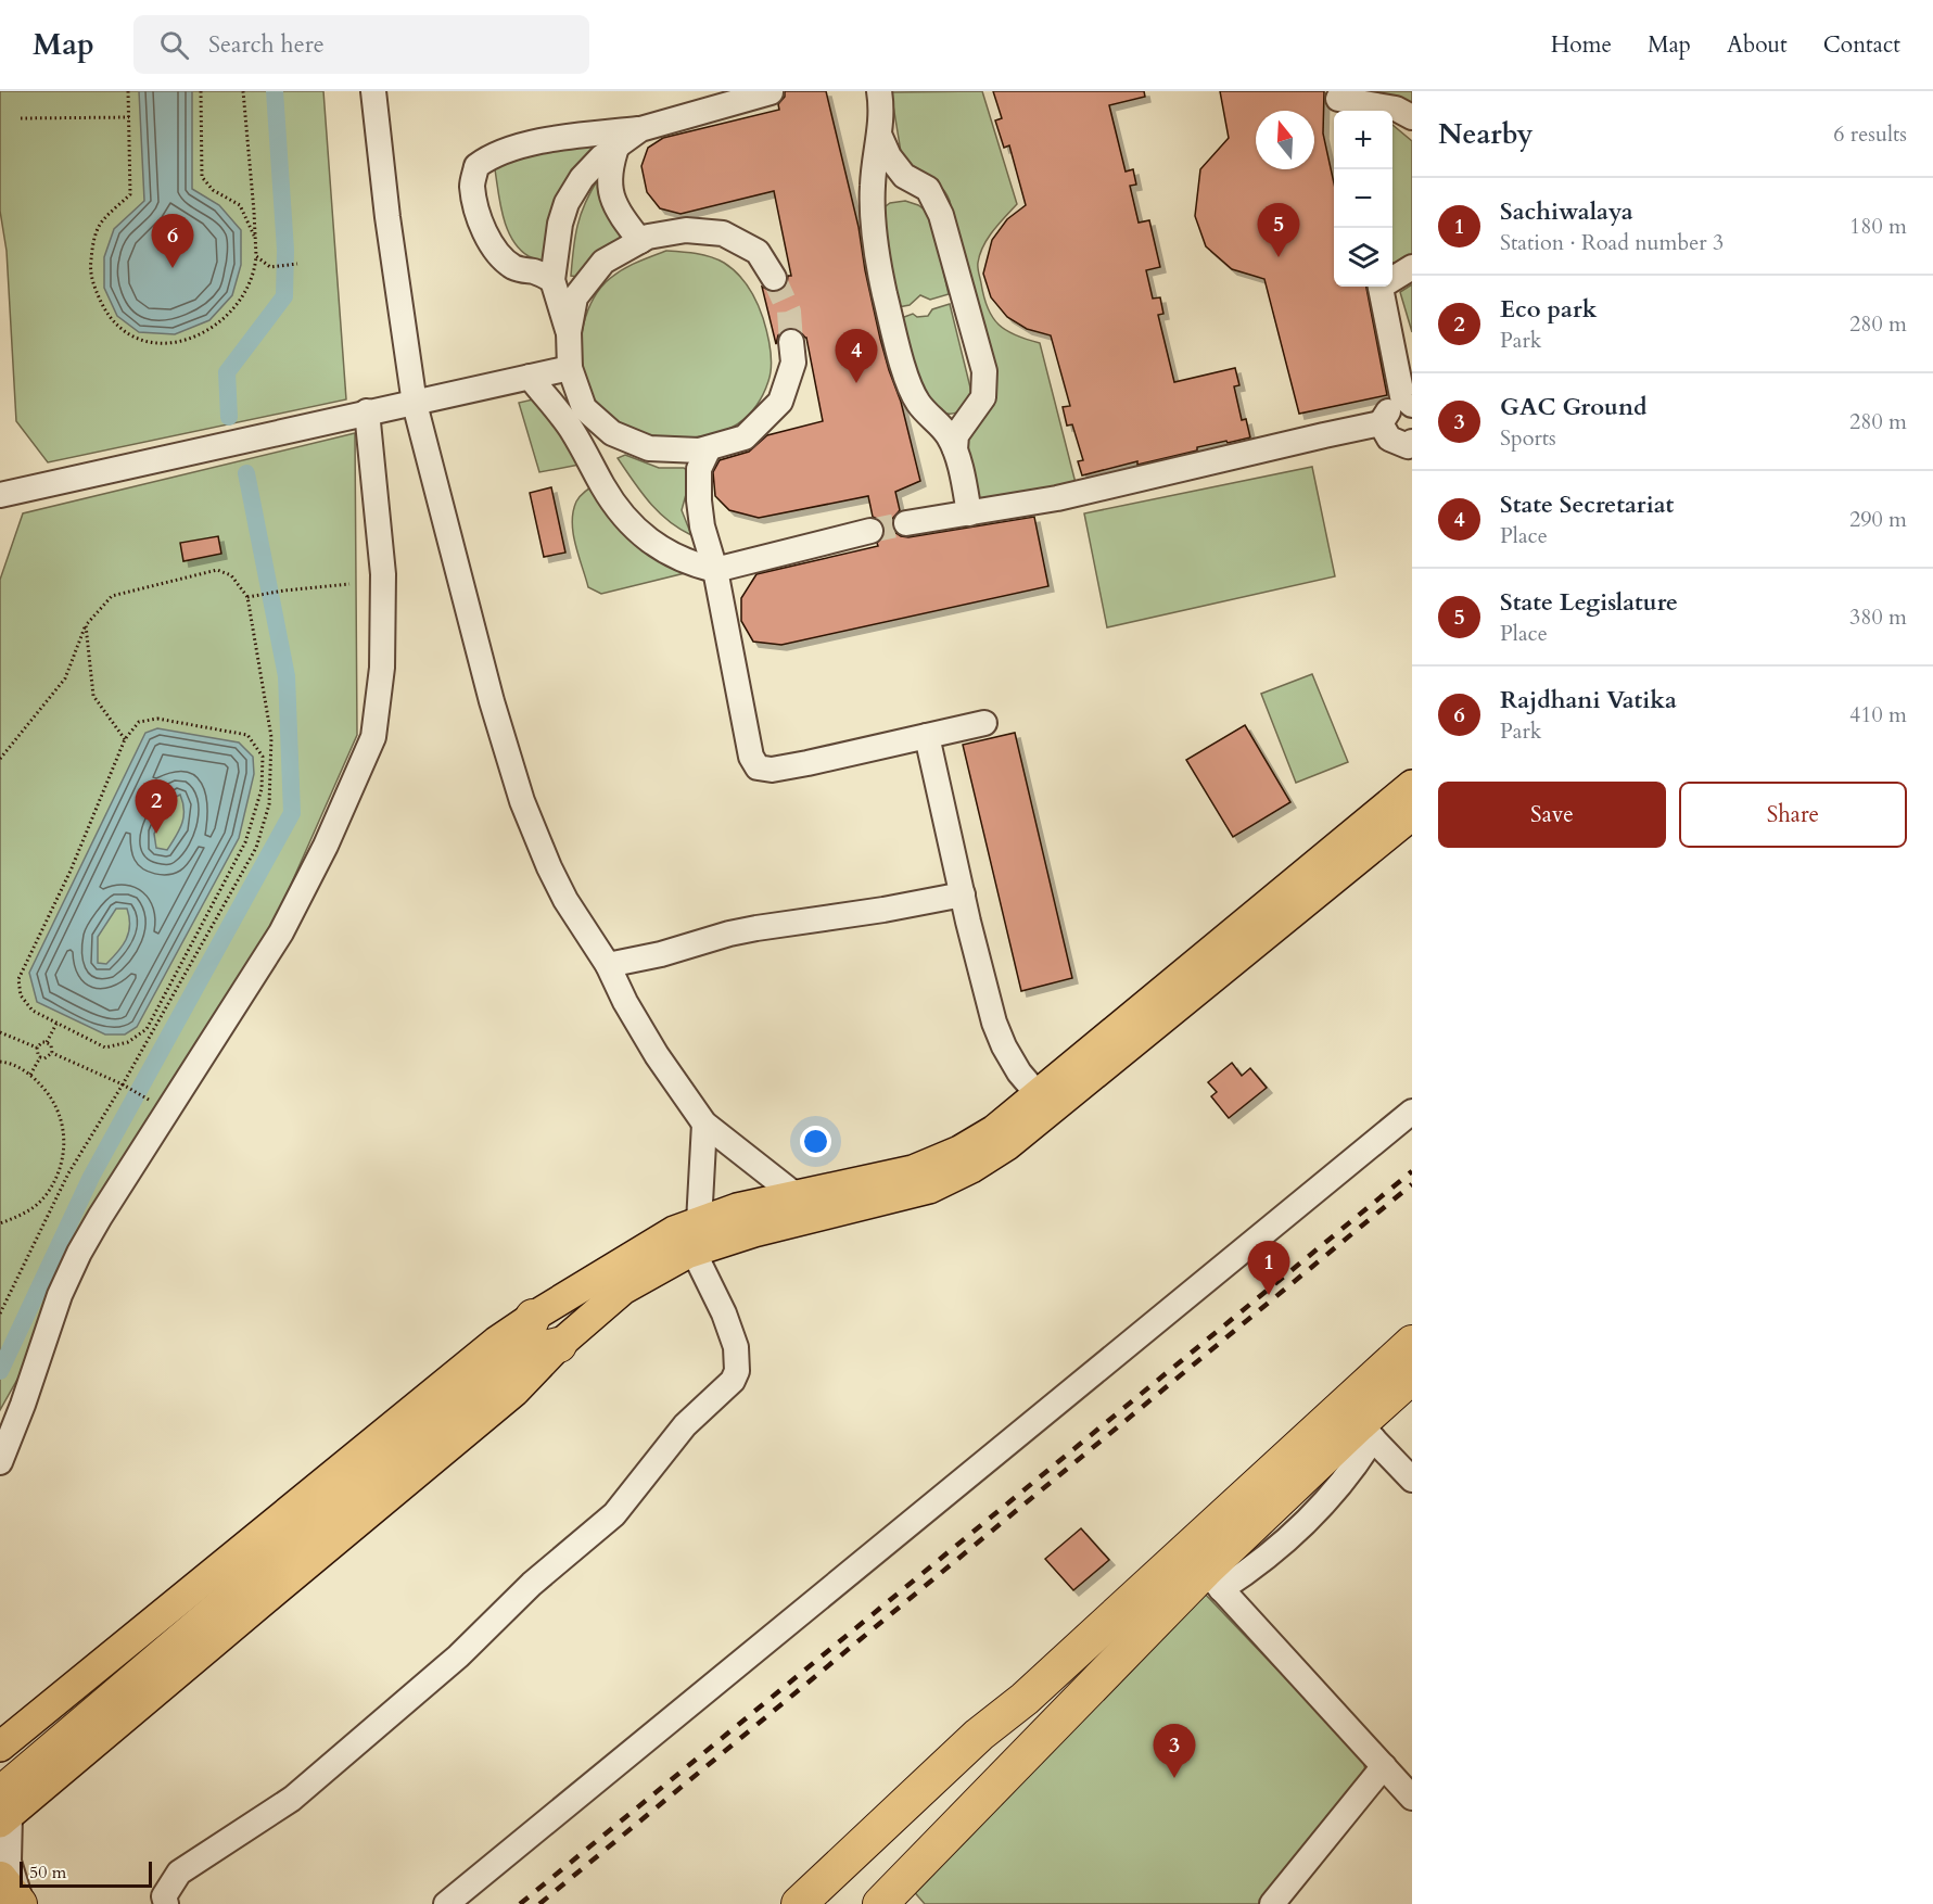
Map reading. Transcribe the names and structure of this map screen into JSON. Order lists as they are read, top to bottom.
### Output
{
  "scale_bar": "50 m",
  "north": "top",
  "page": {
    "header": "Map",
    "search": "Search here",
    "nav": [
      "Home",
      "Map",
      "About",
      "Contact"
    ],
    "heading": ["Nearby", "6 results"],
    "map_buttons": ["+", "−"],
    "list": [
      {
        "mark": "1",
        "name": "Sachiwalaya",
        "note": "Station · Road number 3",
        "value": "180 m"
      },
      {
        "mark": "2",
        "name": "Eco park",
        "note": "Park",
        "value": "280 m"
      },
      {
        "mark": "3",
        "name": "GAC Ground",
        "note": "Sports",
        "value": "280 m"
      },
      {
        "mark": "4",
        "name": "State Secretariat",
        "note": "Place",
        "value": "290 m"
      },
      {
        "mark": "5",
        "name": "State Legislature",
        "note": "Place",
        "value": "380 m"
      },
      {
        "mark": "6",
        "name": "Rajdhani Vatika",
        "note": "Park",
        "value": "410 m"
      }
    ],
    "pins": [
      "5",
      "6",
      "4",
      "2",
      "1",
      "3"
    ],
    "buttons": ["Save", "Share"],
    "scale": "50 m"
  }
}
